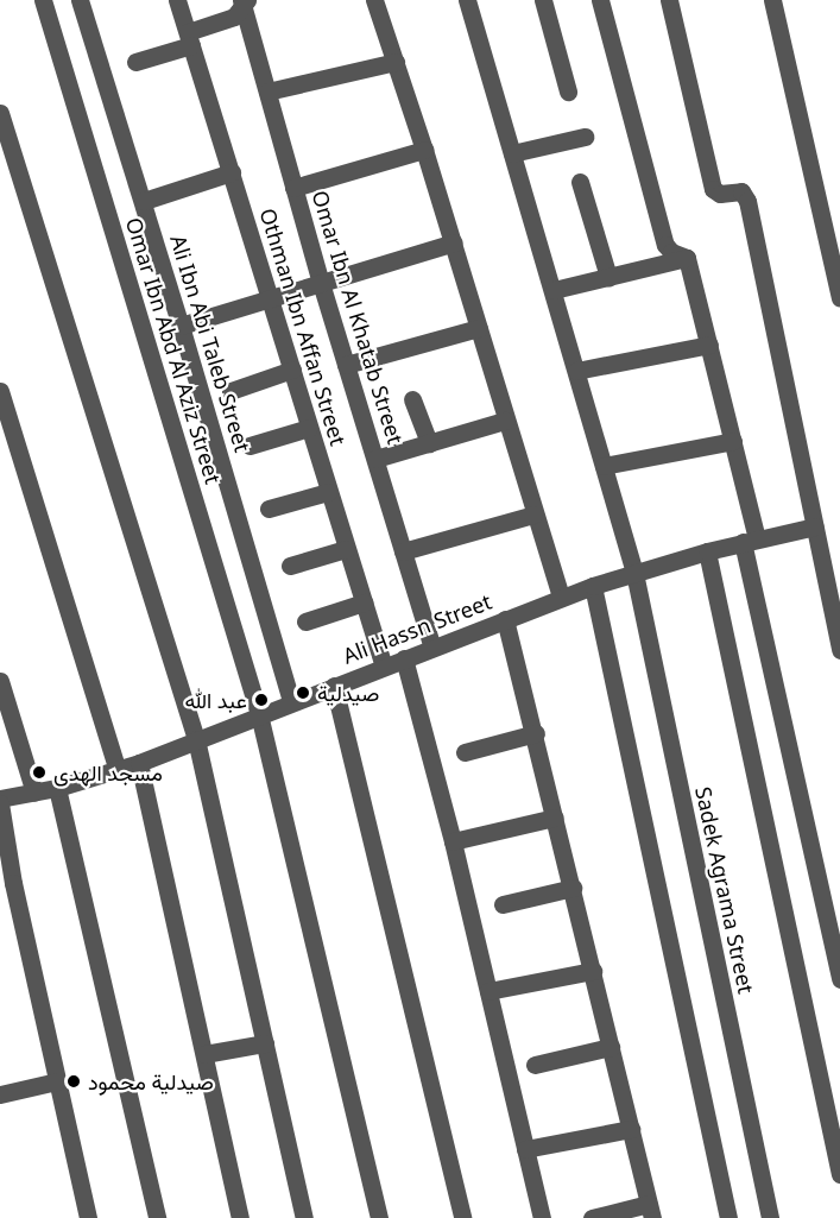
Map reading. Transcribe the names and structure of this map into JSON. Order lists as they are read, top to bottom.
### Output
{
  "streets": {
    "street": [
      "Omar Ibn Al Khatab Street",
      "Othman Ibn Affan Street",
      "Ali Ibn Abi Taleb Street",
      "Omar Ibn Abd Al Aziz Street",
      "Ali Hassn Street",
      "Sadek Agrama Street"
    ]
  },
  "crossings": [
    ["Omar Ibn Al Khatab Street", "Ali Hassn Street"],
    ["Othman Ibn Affan Street", "Ali Hassn Street"],
    ["Ali Ibn Abi Taleb Street", "Ali Hassn Street"],
    ["Omar Ibn Abd Al Aziz Street", "Ali Hassn Street"],
    ["Ali Hassn Street", "Sadek Agrama Street"]
  ],
  "places": [
    "صيدلية",
    "عبد الله",
    "مسجد الهدى",
    "صيدلية محمود"
  ]
}
